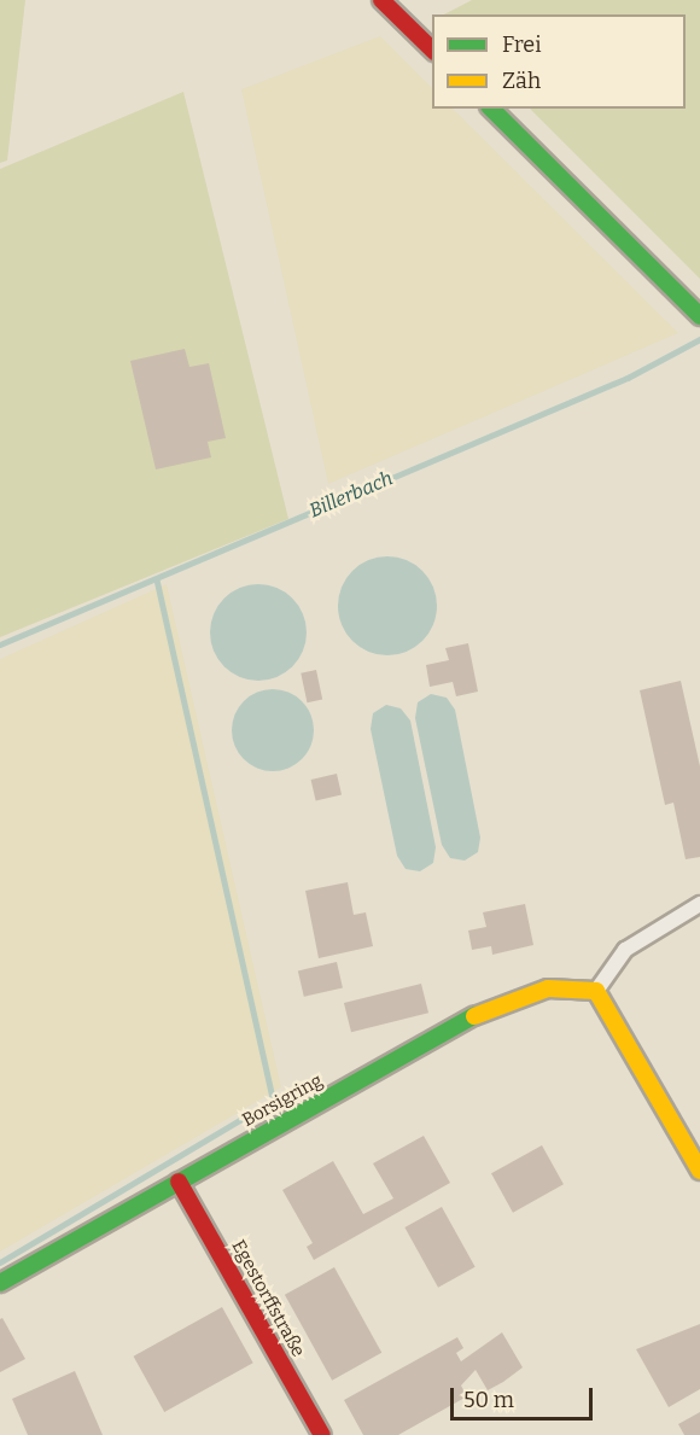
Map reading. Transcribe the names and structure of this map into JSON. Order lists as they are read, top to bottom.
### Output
{
  "streets": {
    "street": ["Borsigring", "Egestorffstraße"]
  },
  "crossings": [
    ["Borsigring", "Egestorffstraße"]
  ],
  "water": ["Billerbach"],
  "legend": ["Frei", "Zäh"],
  "scale_bar": "50 m"
}
